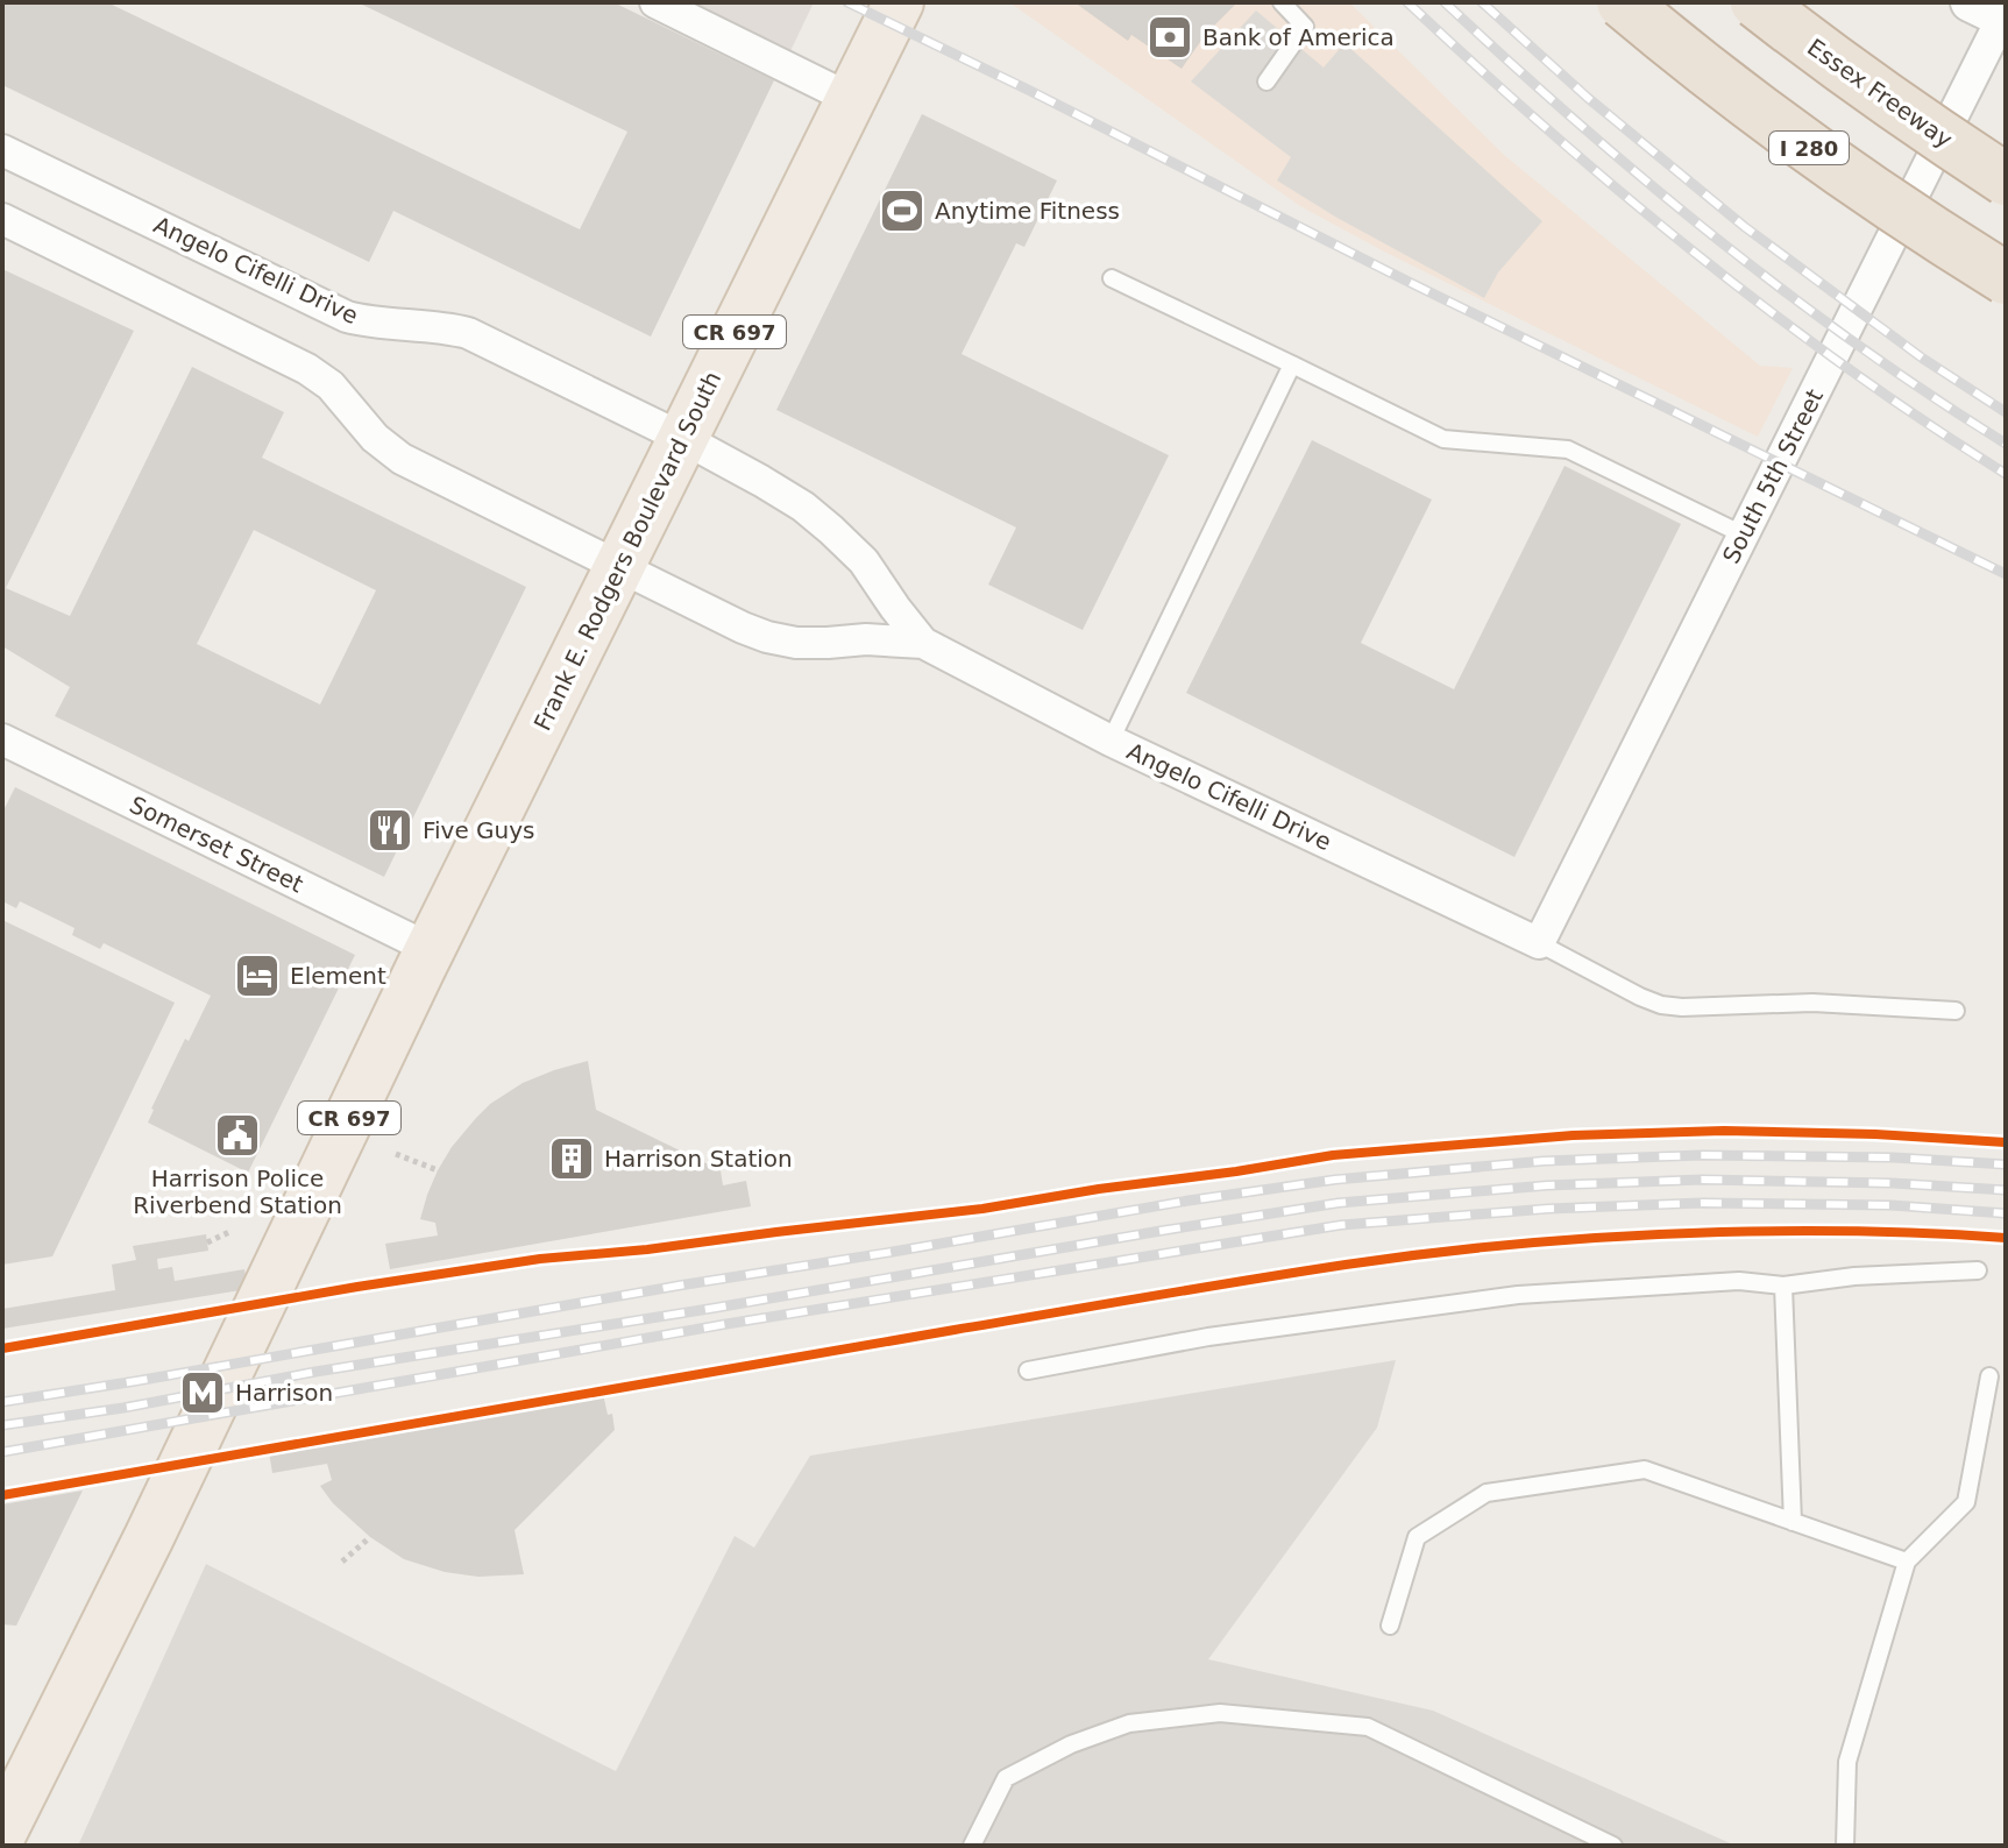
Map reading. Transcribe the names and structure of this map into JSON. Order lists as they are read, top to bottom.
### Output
{
  "streets": {
    "highway": ["Essex Freeway", "I 280"],
    "main road": ["CR 697", "Frank E. Rodgers Boulevard South"],
    "street": ["Angelo Cifelli Drive", "South 5th Street", "Somerset Street"]
  },
  "crossings": [
    ["Angelo Cifelli Drive", "South 5th Street"],
    ["Angelo Cifelli Drive", "Frank E. Rodgers Boulevard South"],
    ["Frank E. Rodgers Boulevard South", "Somerset Street"]
  ],
  "places": {
    "bank": ["Bank of America"],
    "sports": ["Anytime Fitness"],
    "restaurant": ["Five Guys"],
    "hotel": ["Element"],
    "public building": ["Harrison Police Riverbend Station"],
    "building": ["Harrison Station"],
    "metro station": ["Harrison"]
  }
}
